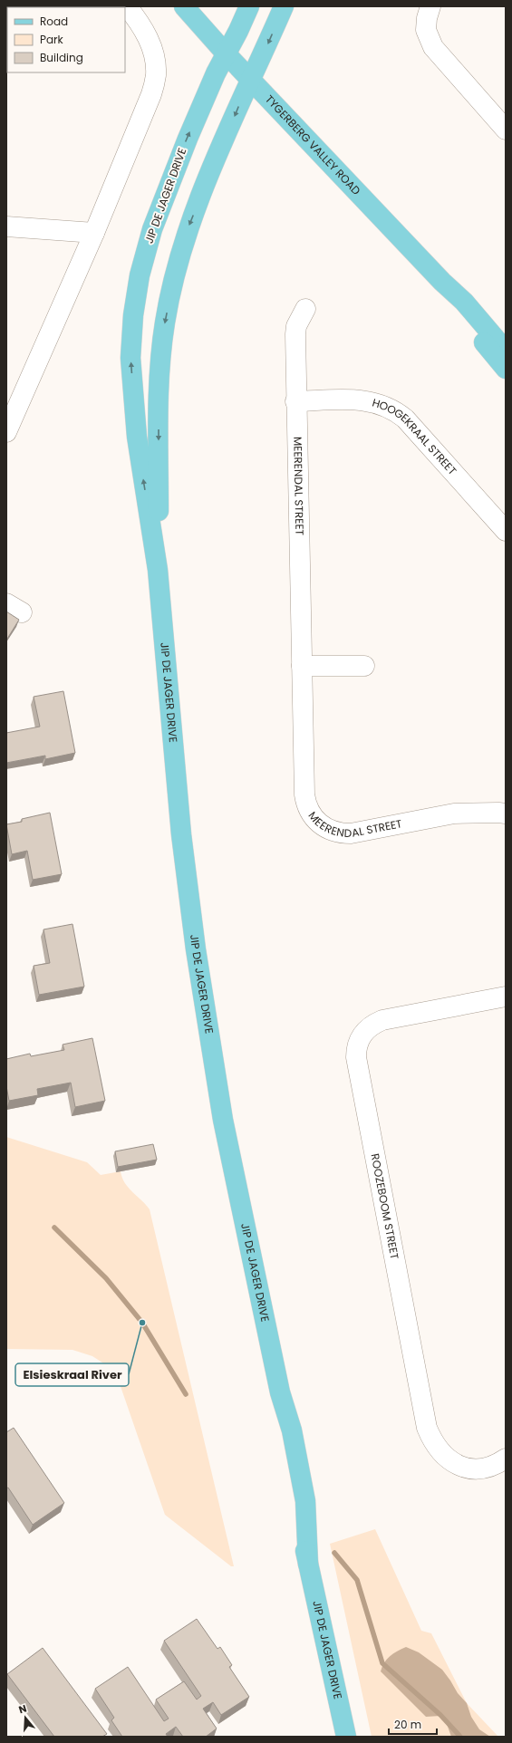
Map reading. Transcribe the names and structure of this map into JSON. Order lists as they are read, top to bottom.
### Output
{
  "streets": {
    "main road": ["TYGERBERG VALLEY ROAD", "JIP DE JAGER DRIVE"],
    "street": ["HOOGEKRAAL STREET", "MEERENDAL STREET", "ROOZEBOOM STREET"]
  },
  "crossings": [
    ["TYGERBERG VALLEY ROAD", "JIP DE JAGER DRIVE"],
    ["HOOGEKRAAL STREET", "MEERENDAL STREET"]
  ],
  "places": ["Elsieskraal River"],
  "legend": ["Road", "Park", "Building"],
  "scale_bar": "20 m",
  "north": "top"
}
